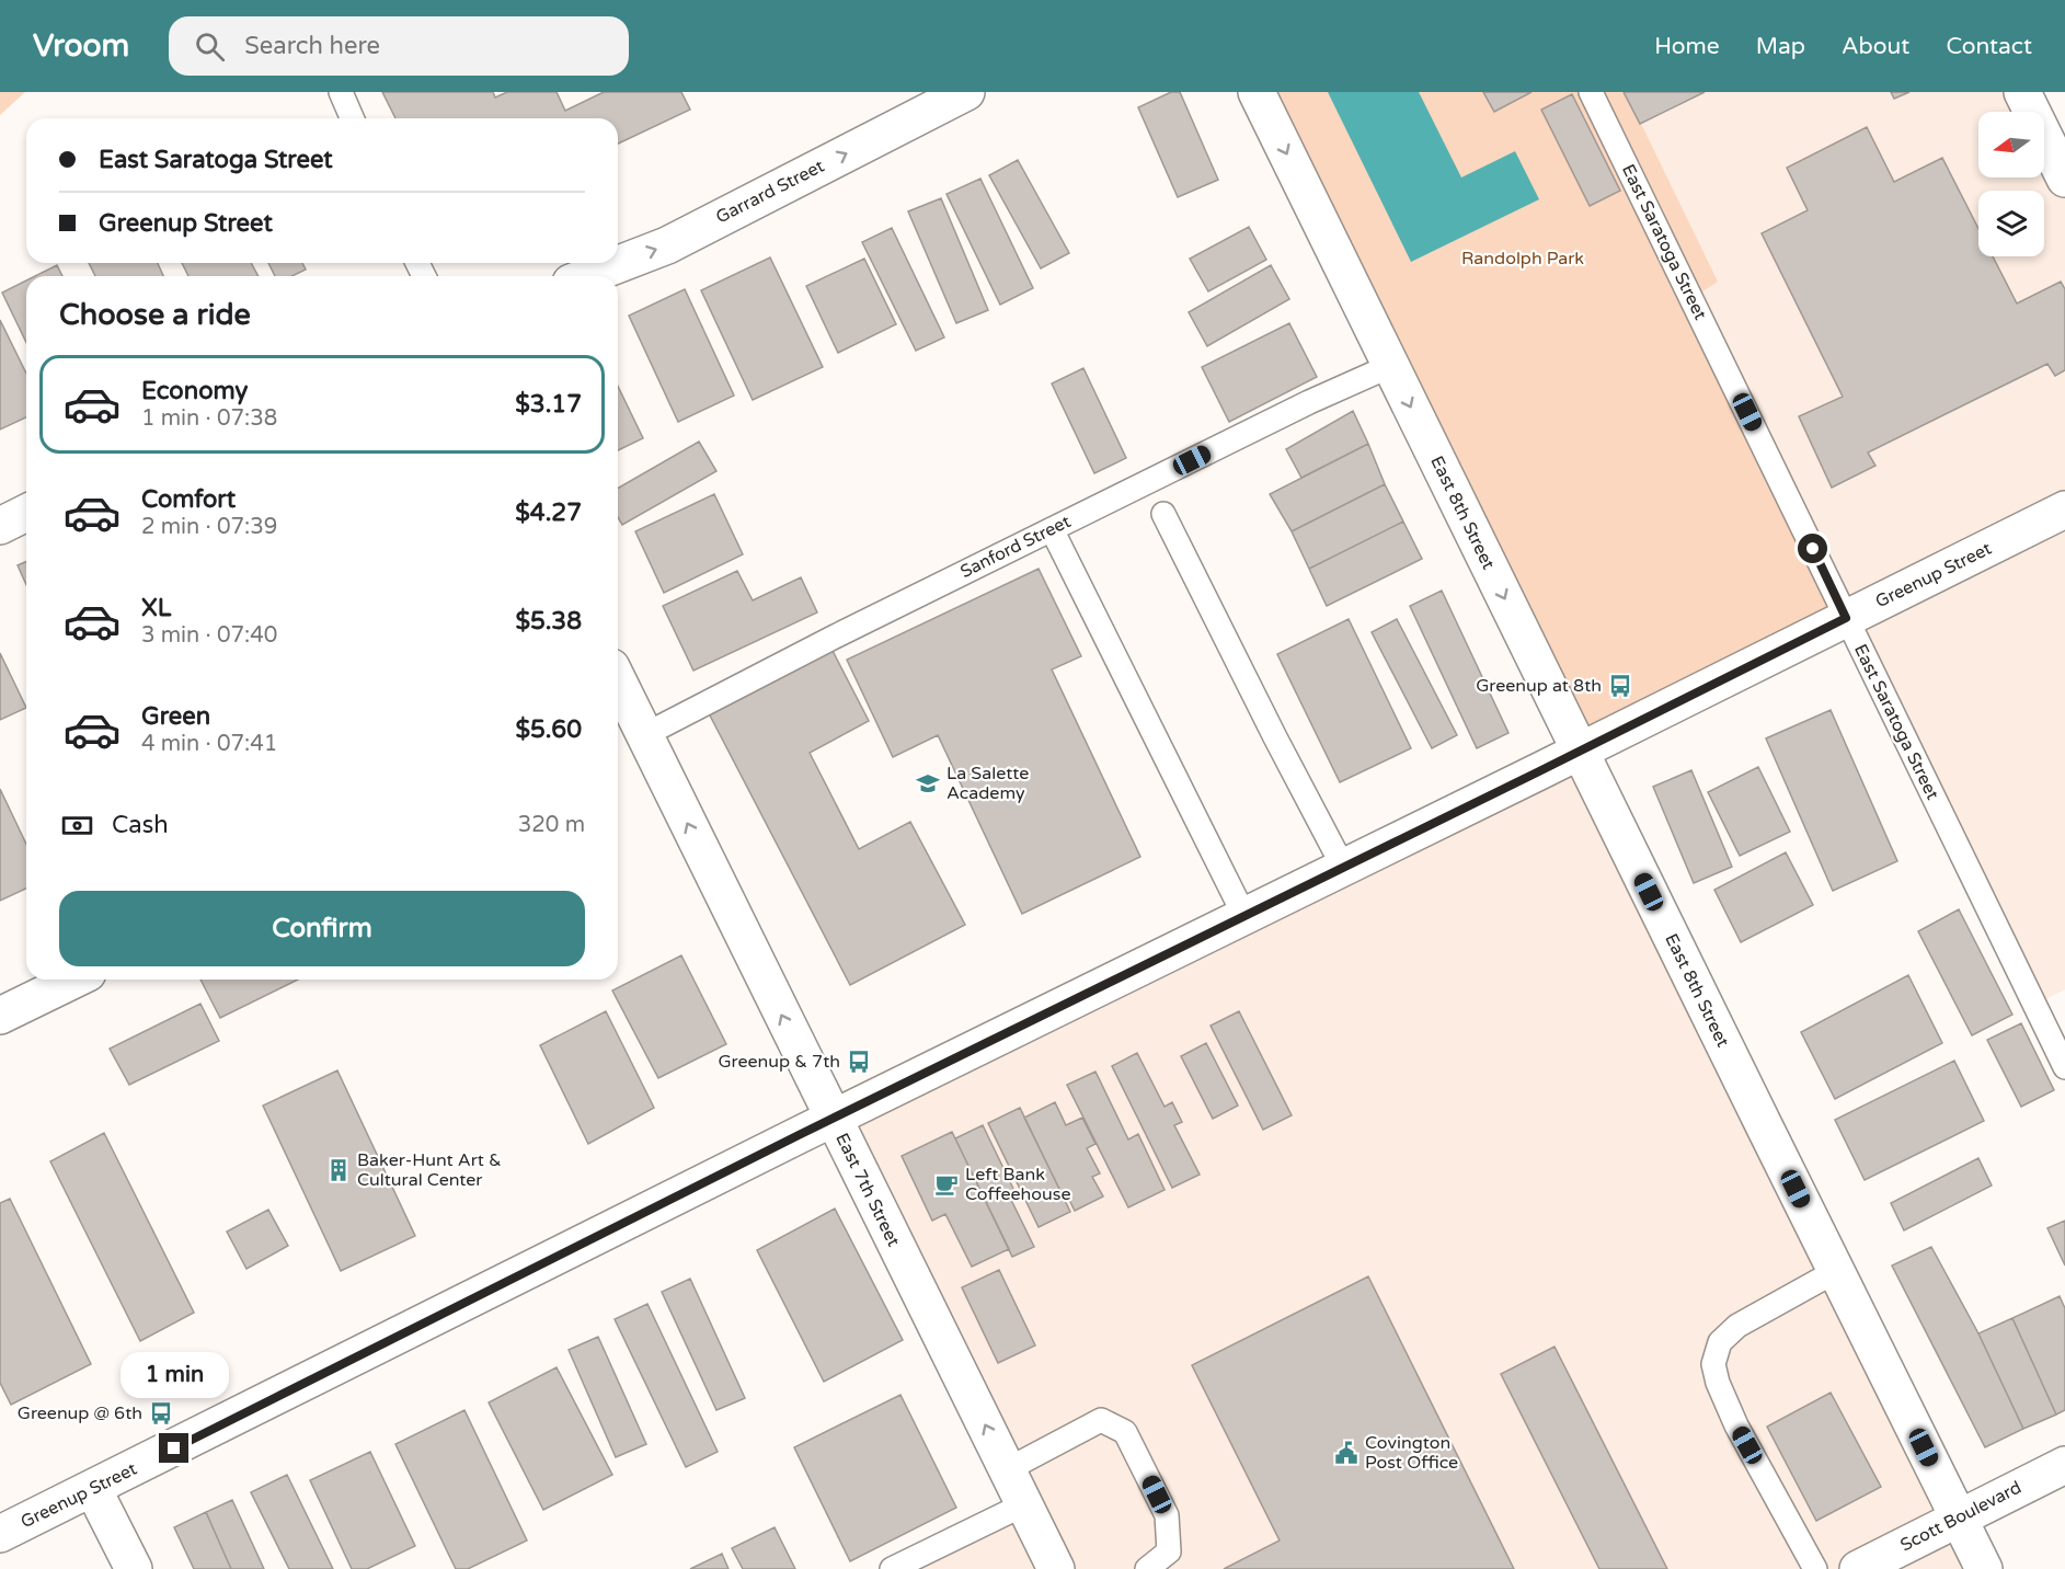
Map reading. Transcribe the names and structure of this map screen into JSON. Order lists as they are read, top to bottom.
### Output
{
  "streets": {
    "street": [
      "Garrard Street",
      "East 8th Street",
      "Greenup Street",
      "East 7th Street",
      "Scott Boulevard"
    ],
    "lane": ["East Saratoga Street", "Sanford Street"]
  },
  "crossings": [
    ["East Saratoga Street", "Greenup Street"],
    ["East 8th Street", "Sanford Street"],
    ["East 8th Street", "Greenup Street"],
    ["East 8th Street", "Scott Boulevard"],
    ["Sanford Street", "East 7th Street"],
    ["Greenup Street", "East 7th Street"]
  ],
  "one_way": ["Garrard Street", "East 8th Street", "East 7th Street"],
  "parks": ["Randolph Park"],
  "places": {
    "bus stop": ["Greenup at 8th", "Greenup & 7th", "Greenup @ 6th"],
    "school or university": ["La Salette Academy"],
    "building": ["Baker-Hunt Art & Cultural Center"],
    "cafe": ["Left Bank Coffeehouse"],
    "public building": ["Covington Post Office"]
  },
  "north": "left",
  "page": {
    "header": "Vroom",
    "search": "Search here",
    "nav": [
      "Home",
      "Map",
      "About",
      "Contact"
    ],
    "banner": ["East Saratoga Street", "Greenup Street"],
    "heading": "Choose a ride",
    "list": [
      {
        "name": "Economy",
        "note": "1 min · 07:38",
        "value": "$3.17"
      },
      {
        "name": "Comfort",
        "note": "2 min · 07:39",
        "value": "$4.27"
      },
      {
        "name": "XL",
        "note": "3 min · 07:40",
        "value": "$5.38"
      },
      {
        "name": "Green",
        "note": "4 min · 07:41",
        "value": "$5.60"
      }
    ],
    "pay": ["Cash", "320 m"],
    "buttons": "Confirm",
    "bubble": "1 min"
  }
}
